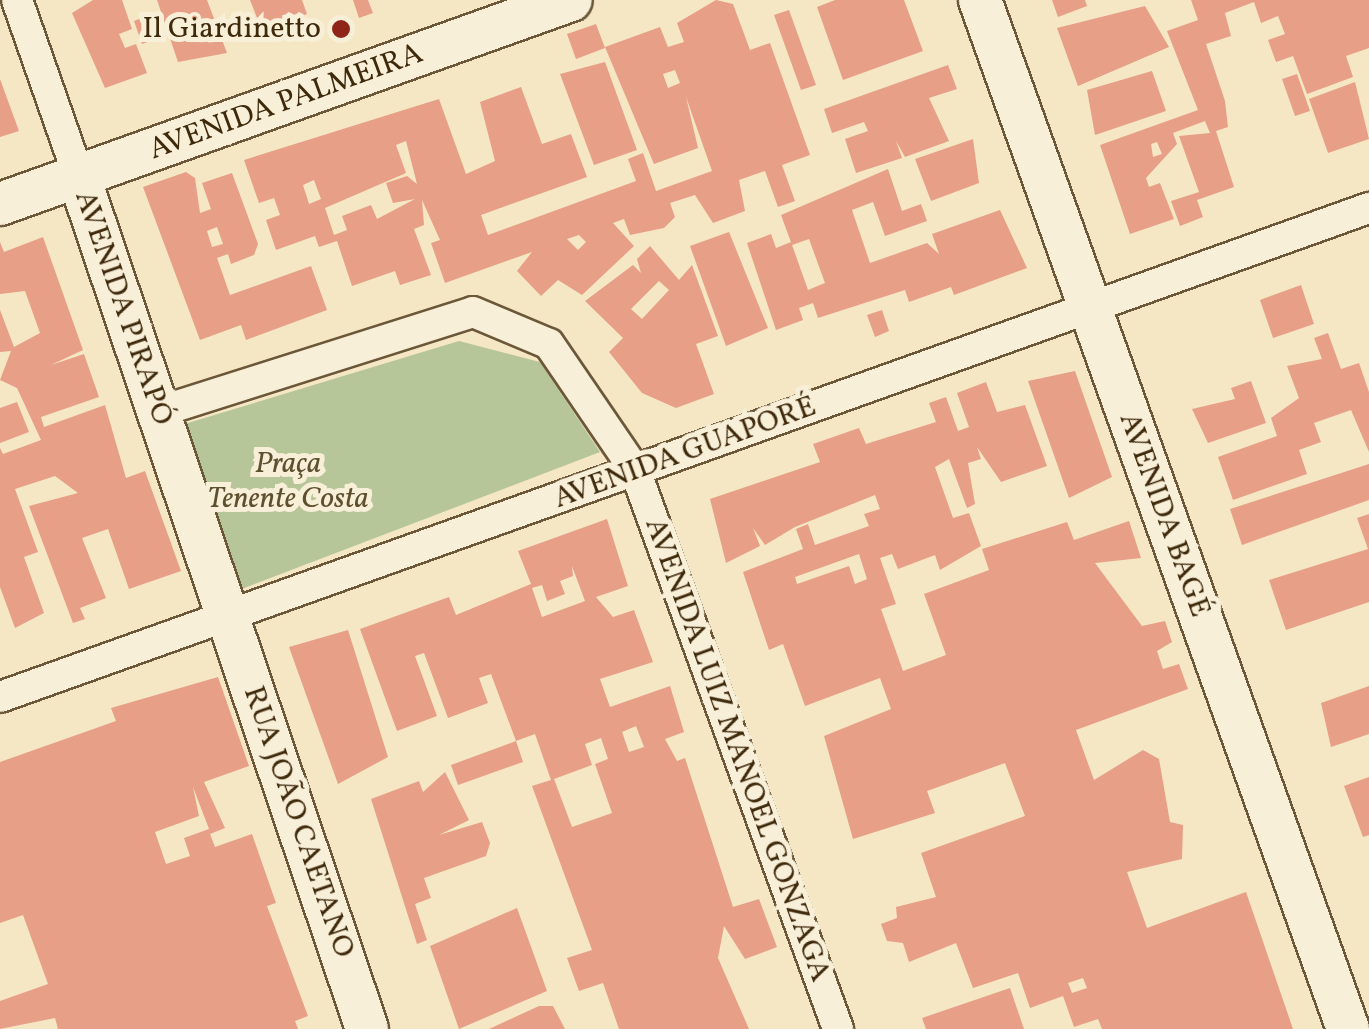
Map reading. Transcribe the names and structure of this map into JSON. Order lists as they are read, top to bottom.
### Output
{
  "streets": {
    "street": [
      "AVENIDA PALMEIRA",
      "AVENIDA PIRAPÓ",
      "AVENIDA GUAPORÉ",
      "AVENIDA BAGÉ",
      "AVENIDA LUIZ MANOEL GONZAGA",
      "RUA JOÃO CAETANO"
    ]
  },
  "crossings": [
    ["AVENIDA PALMEIRA", "AVENIDA PIRAPÓ"],
    ["AVENIDA PIRAPÓ", "AVENIDA GUAPORÉ"],
    ["AVENIDA PIRAPÓ", "AVENIDA LUIZ MANOEL GONZAGA"],
    ["AVENIDA PIRAPÓ", "RUA JOÃO CAETANO"],
    ["AVENIDA GUAPORÉ", "AVENIDA BAGÉ"],
    ["AVENIDA GUAPORÉ", "AVENIDA LUIZ MANOEL GONZAGA"],
    ["AVENIDA GUAPORÉ", "RUA JOÃO CAETANO"]
  ],
  "parks": ["Praça Tenente Costa"],
  "places": ["Il Giardinetto"]
}
